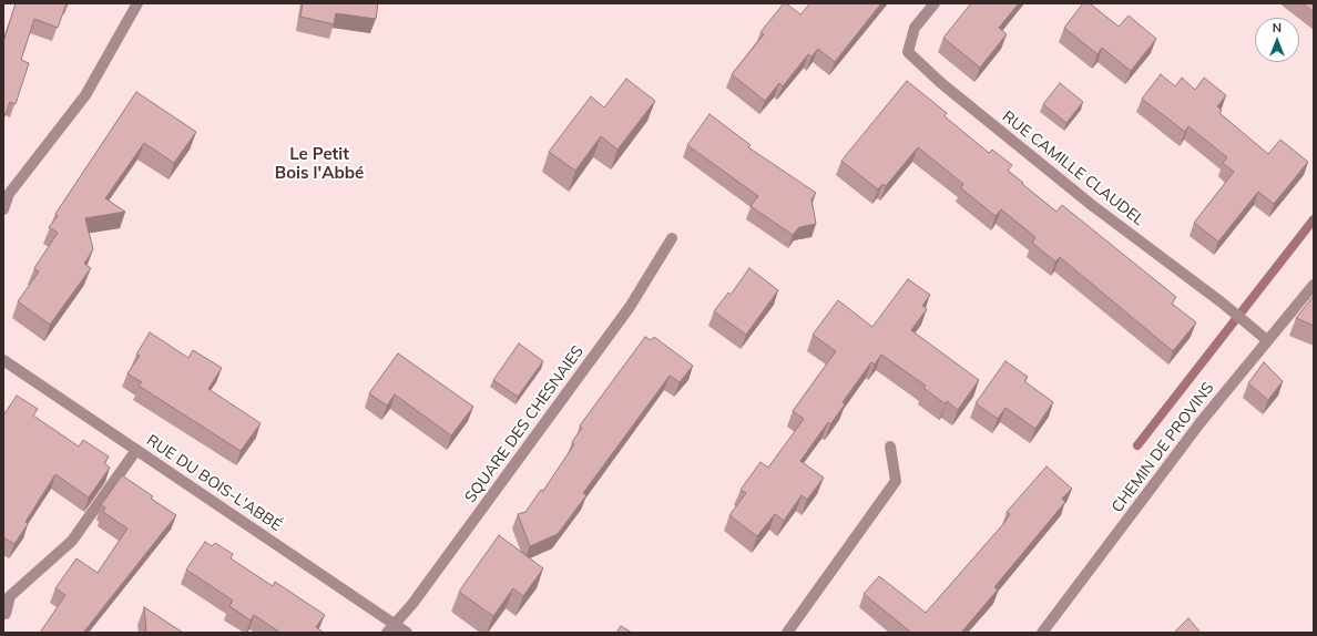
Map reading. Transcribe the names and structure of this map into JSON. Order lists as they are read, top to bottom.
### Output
{
  "streets": {
    "street": [
      "RUE CAMILLE CLAUDEL",
      "SQUARE DES CHESNAIES",
      "CHEMIN DE PROVINS",
      "RUE DU BOIS-L'ABBÉ"
    ]
  },
  "crossings": [
    ["RUE CAMILLE CLAUDEL", "CHEMIN DE PROVINS"],
    ["SQUARE DES CHESNAIES", "RUE DU BOIS-L'ABBÉ"]
  ],
  "districts": ["Le Petit Bois l'Abbé"],
  "north": "top"
}
